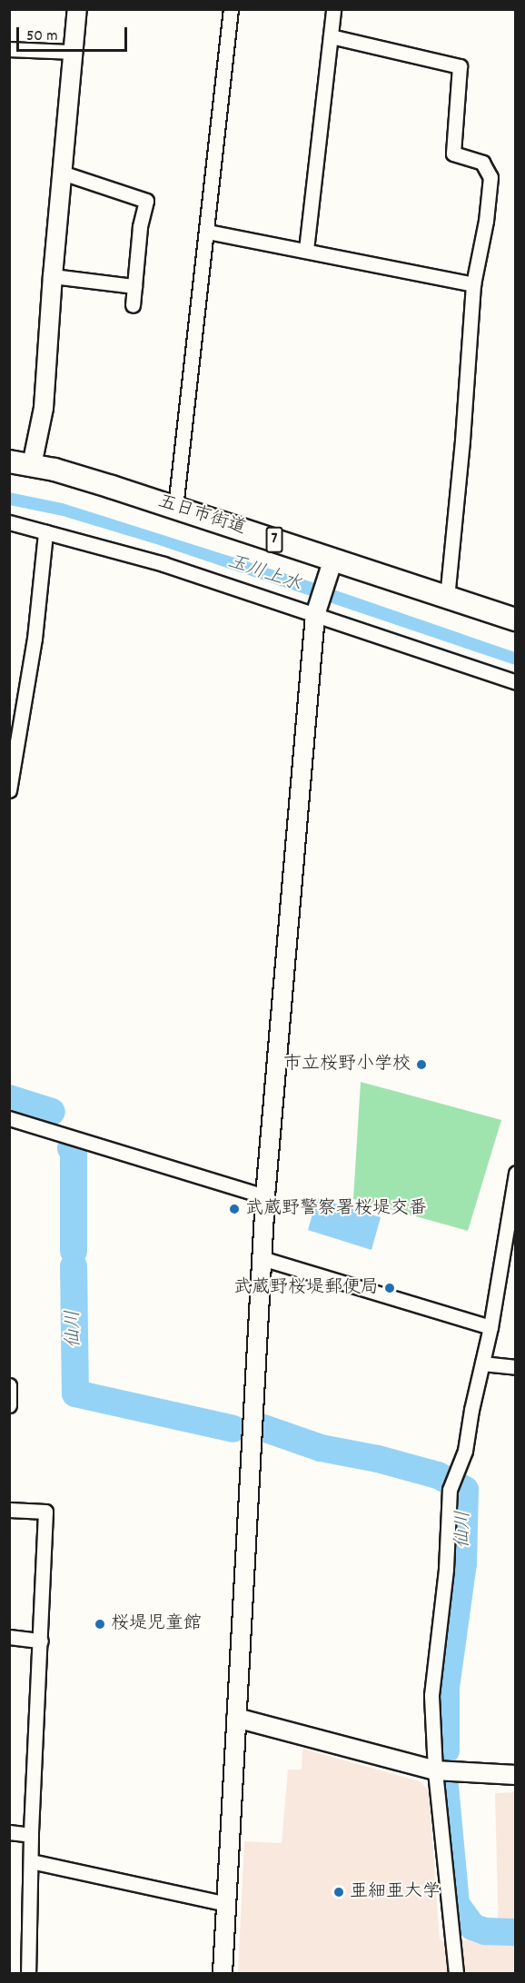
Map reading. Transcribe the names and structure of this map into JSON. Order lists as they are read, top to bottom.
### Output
{
  "streets": {
    "main road": ["五日市街道", "7"]
  },
  "water": ["玉川上水", "仙川"],
  "places": [
    "市立桜野小学校",
    "武蔵野警察署桜堤交番",
    "武蔵野桜堤郵便局",
    "桜堤児童館",
    "亜細亜大学"
  ],
  "scale_bar": "50 m"
}
